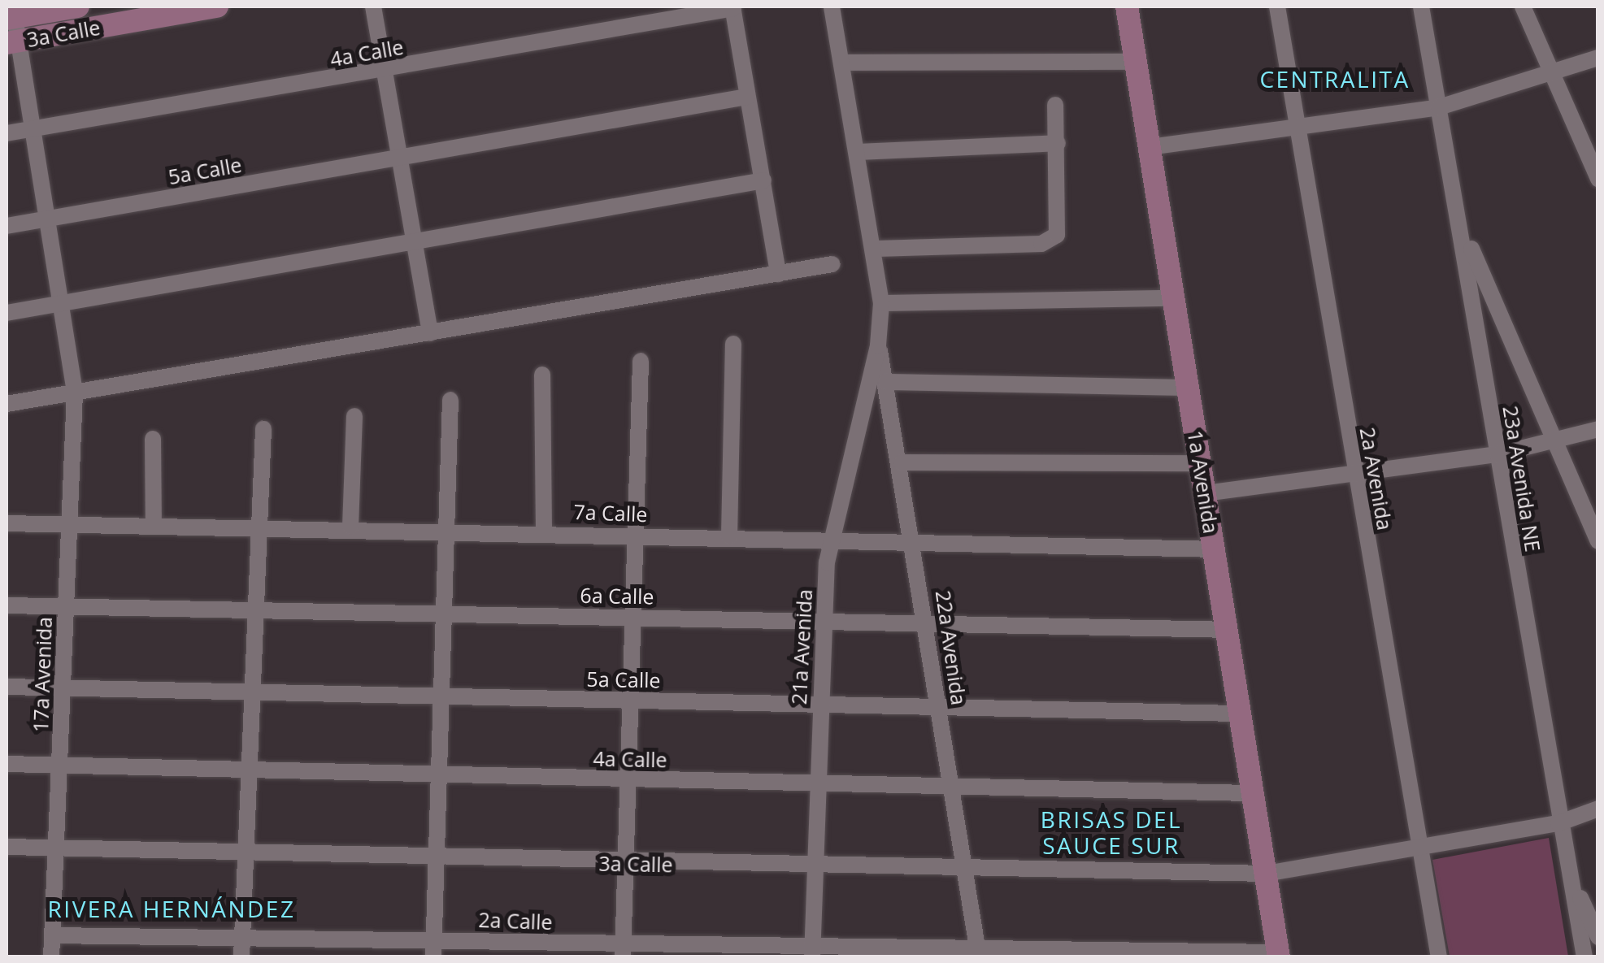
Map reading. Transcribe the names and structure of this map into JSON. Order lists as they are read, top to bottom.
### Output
{
  "streets": {
    "street": [
      "3a Calle",
      "4a Calle",
      "5a Calle",
      "2a Avenida",
      "23a Avenida NE",
      "1a Avenida",
      "7a Calle",
      "6a Calle",
      "21a Avenida",
      "22a Avenida",
      "17a Avenida",
      "2a Calle"
    ]
  },
  "crossings": [
    ["3a Calle", "2a Avenida"],
    ["3a Calle", "23a Avenida NE"],
    ["3a Calle", "1a Avenida"],
    ["3a Calle", "21a Avenida"],
    ["3a Calle", "22a Avenida"],
    ["3a Calle", "17a Avenida"],
    ["4a Calle", "1a Avenida"],
    ["4a Calle", "21a Avenida"],
    ["4a Calle", "22a Avenida"],
    ["4a Calle", "17a Avenida"],
    ["5a Calle", "1a Avenida"],
    ["5a Calle", "21a Avenida"],
    ["5a Calle", "22a Avenida"],
    ["5a Calle", "17a Avenida"],
    ["1a Avenida", "7a Calle"],
    ["1a Avenida", "6a Calle"],
    ["1a Avenida", "2a Calle"],
    ["7a Calle", "21a Avenida"],
    ["7a Calle", "22a Avenida"],
    ["7a Calle", "17a Avenida"],
    ["6a Calle", "21a Avenida"],
    ["6a Calle", "22a Avenida"],
    ["6a Calle", "17a Avenida"],
    ["21a Avenida", "22a Avenida"],
    ["21a Avenida", "2a Calle"],
    ["22a Avenida", "2a Calle"],
    ["17a Avenida", "2a Calle"]
  ],
  "districts": ["CENTRALITA", "BRISAS DEL SAUCE SUR", "RIVERA HERNÁNDEZ"]
}
